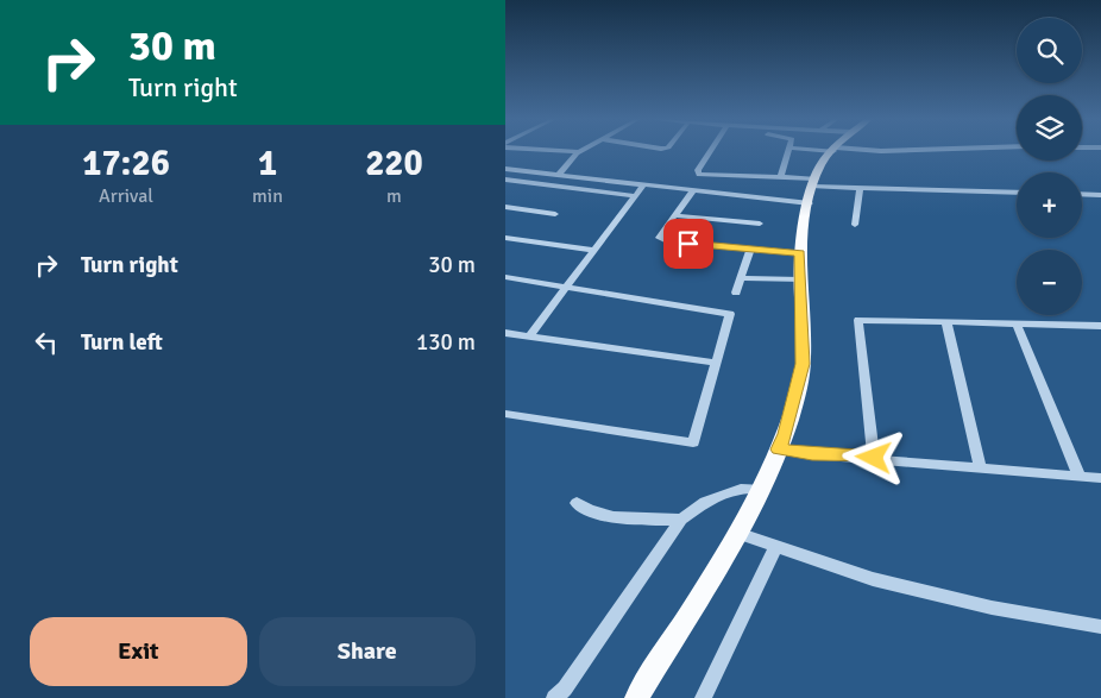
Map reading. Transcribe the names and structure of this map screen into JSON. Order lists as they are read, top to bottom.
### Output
{
  "page": {
    "turn": ["30 m", "Turn right"],
    "map_buttons": ["+", "−"],
    "eta": [
      "17:26",
      "Arrival",
      "1",
      "min",
      "220",
      "m"
    ],
    "list": [
      {
        "name": "Turn right",
        "value": "30 m"
      },
      {
        "name": "Turn left",
        "value": "130 m"
      }
    ],
    "buttons": ["Exit", "Share"]
  }
}
